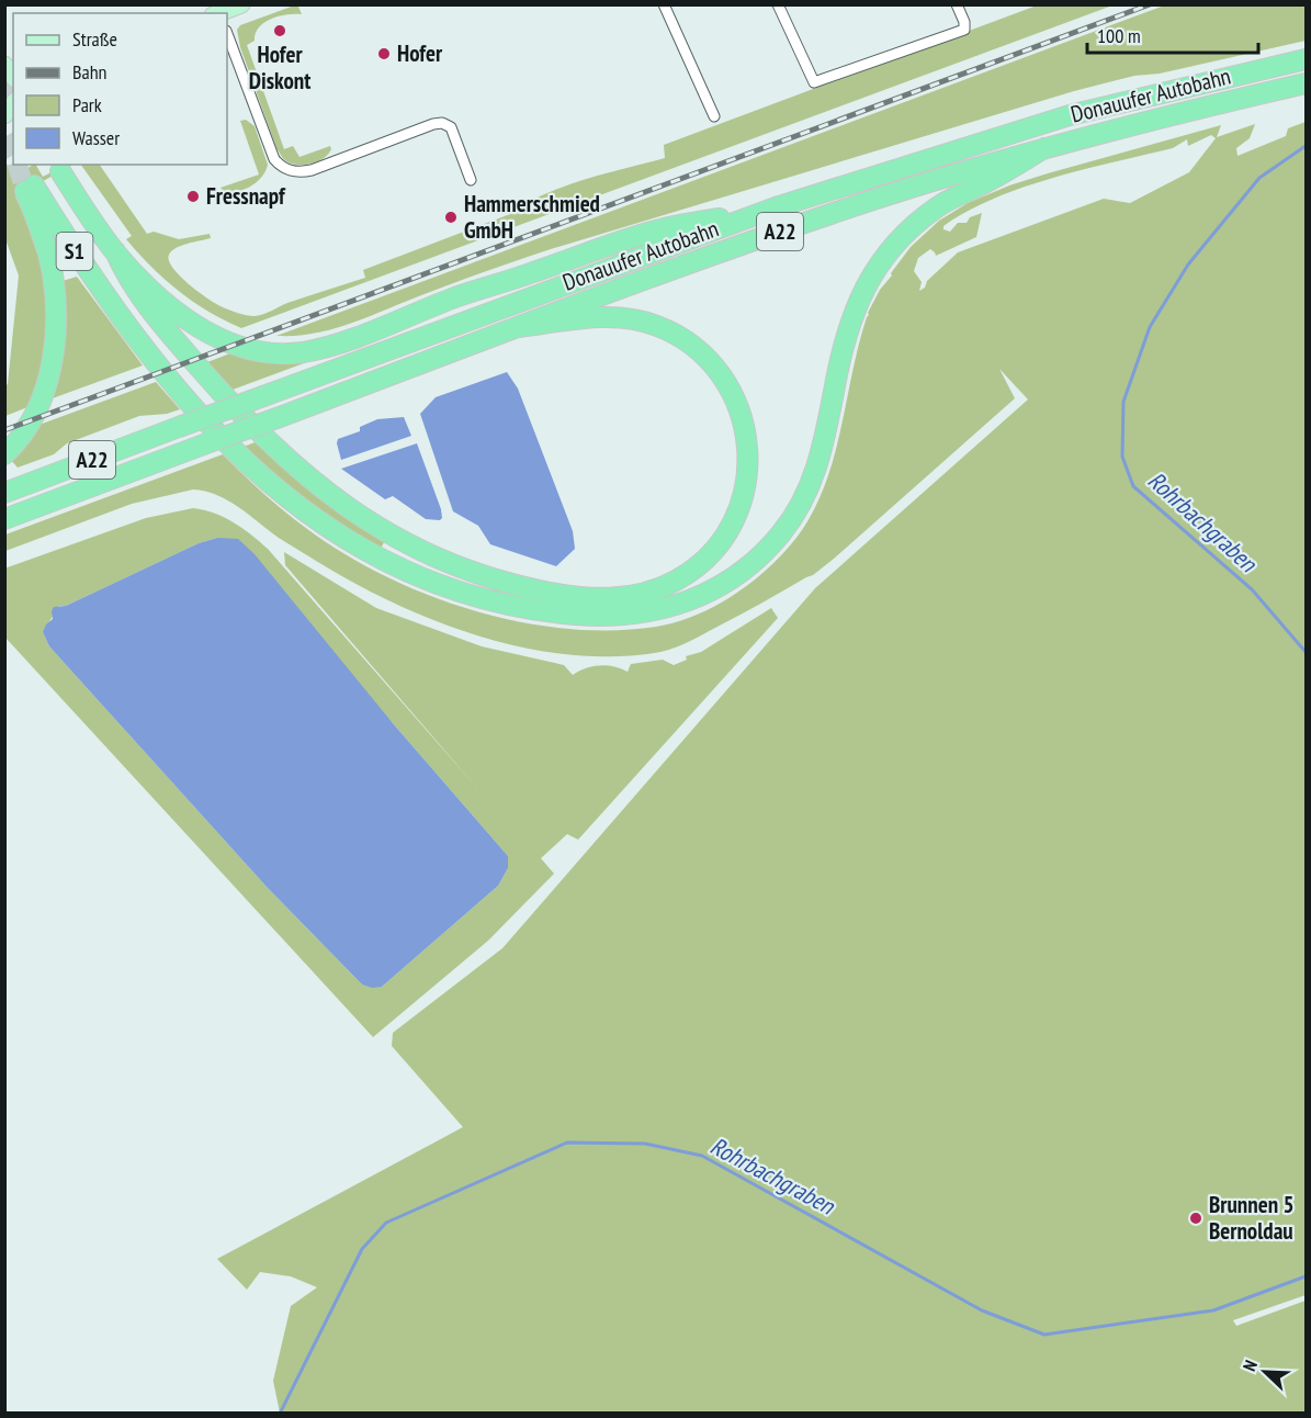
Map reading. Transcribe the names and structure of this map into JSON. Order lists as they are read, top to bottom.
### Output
{
  "streets": {
    "highway": ["Donauufer Autobahn", "A22", "S1"]
  },
  "crossings": [
    ["Donauufer Autobahn", "S1"]
  ],
  "water": ["Rohrbachgraben"],
  "places": [
    "Hofer Diskont",
    "Hofer",
    "Fressnapf",
    "Hammerschmied GmbH",
    "Brunnen 5 Bernoldau"
  ],
  "legend": [
    "Straße",
    "Bahn",
    "Park",
    "Wasser"
  ],
  "scale_bar": "100 m",
  "north": "top left"
}
